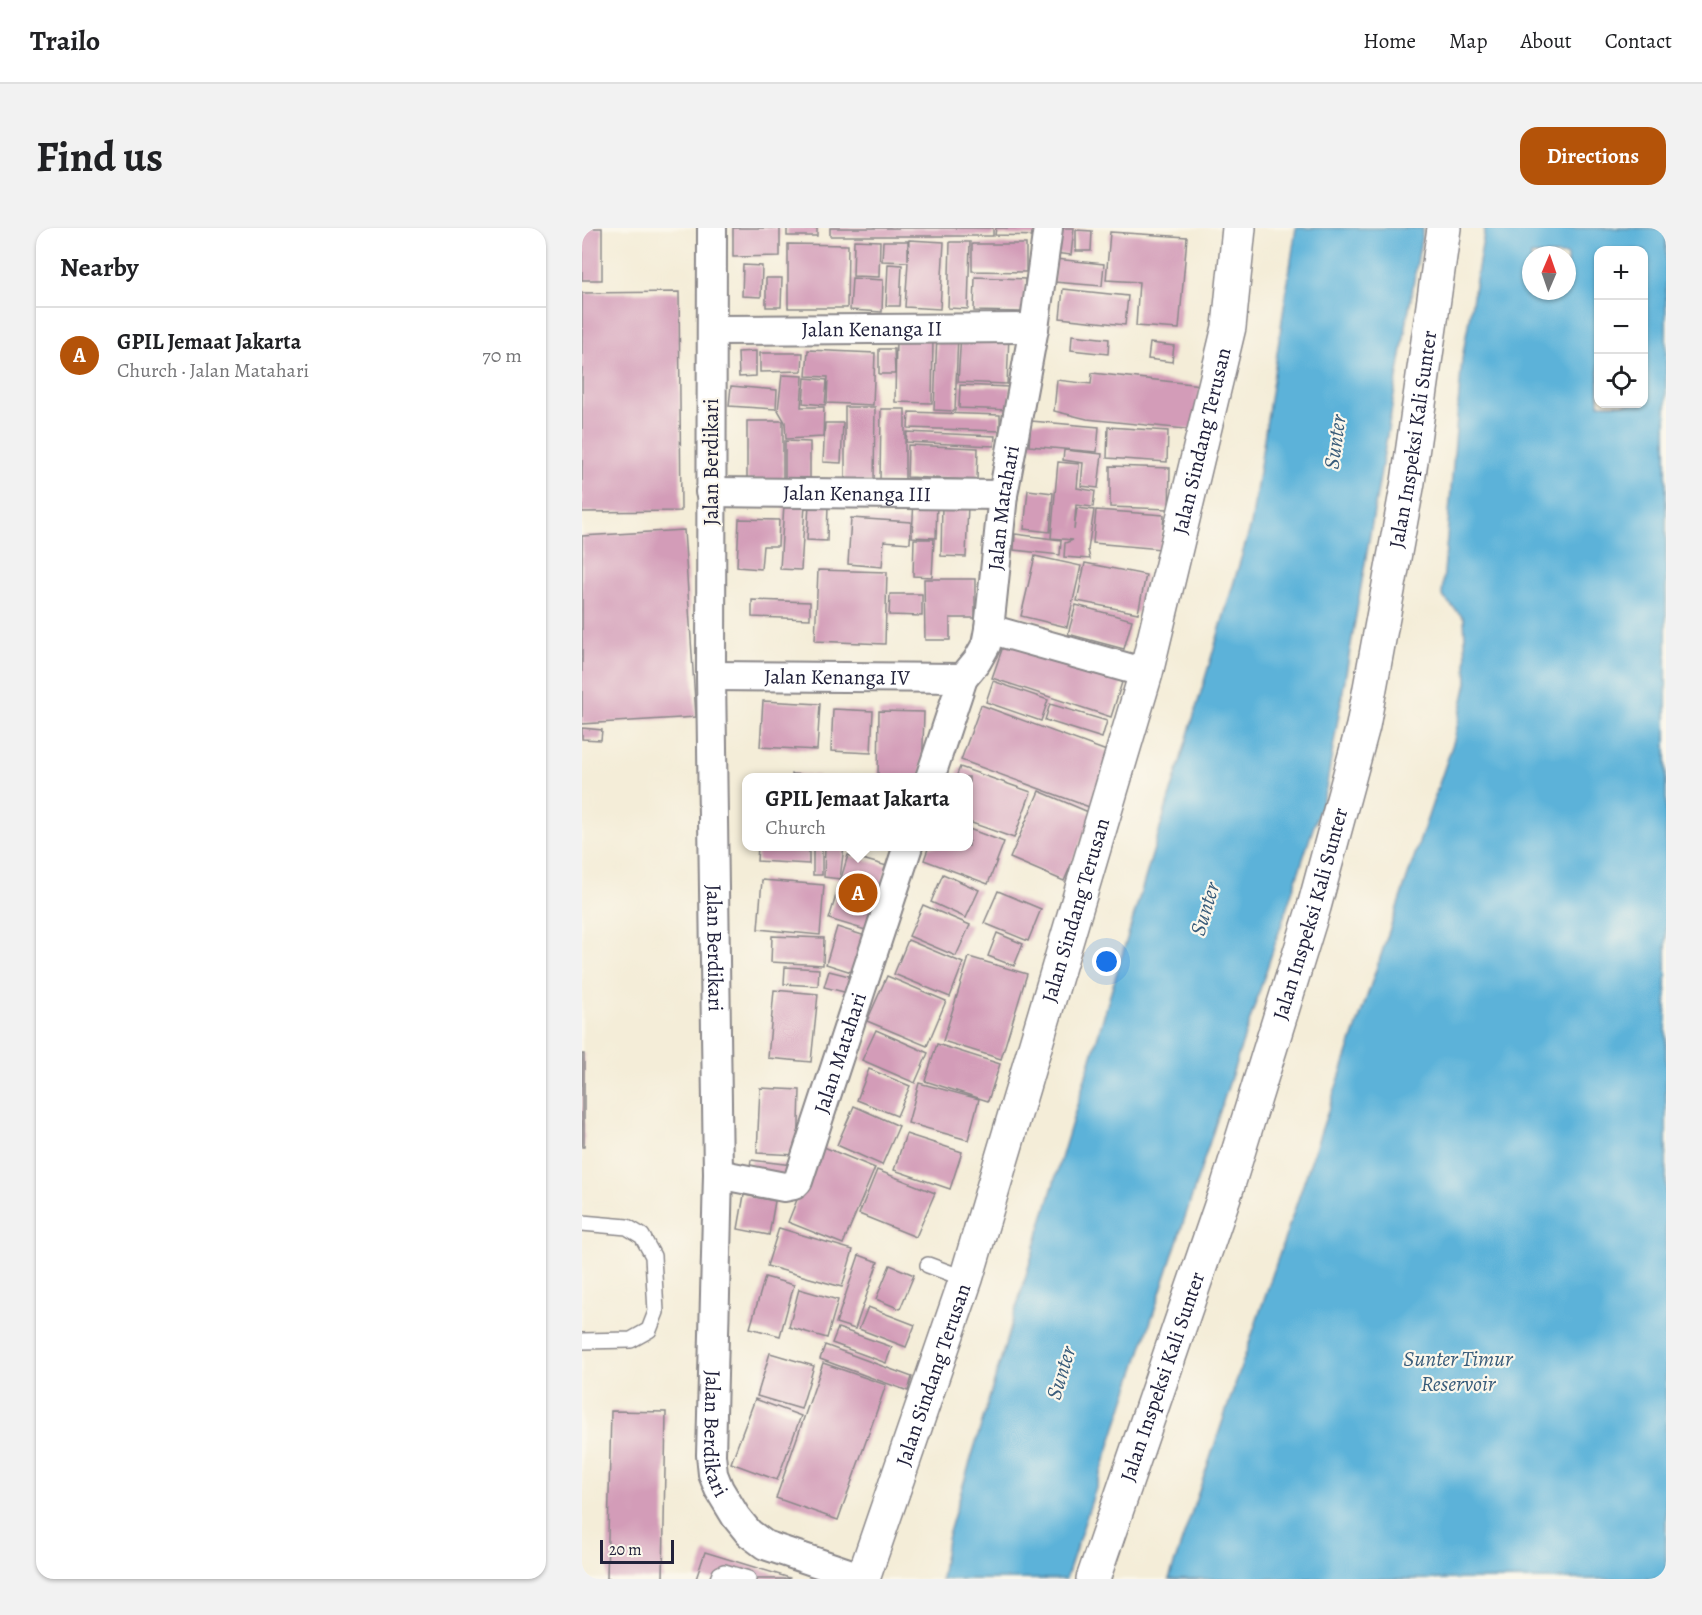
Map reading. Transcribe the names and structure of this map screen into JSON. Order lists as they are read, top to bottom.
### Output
{
  "streets": {
    "street": [
      "Jalan Kenanga II",
      "Jalan Inspeksi Kali Sunter",
      "Jalan Sindang Terusan",
      "Jalan Berdikari",
      "Jalan Kenanga III",
      "Jalan Matahari",
      "Jalan Kenanga IV"
    ]
  },
  "crossings": [
    ["Jalan Kenanga II", "Jalan Berdikari"],
    ["Jalan Kenanga II", "Jalan Matahari"],
    ["Jalan Sindang Terusan", "Jalan Berdikari"],
    ["Jalan Berdikari", "Jalan Kenanga III"],
    ["Jalan Berdikari", "Jalan Matahari"],
    ["Jalan Berdikari", "Jalan Kenanga IV"],
    ["Jalan Kenanga III", "Jalan Matahari"],
    ["Jalan Matahari", "Jalan Kenanga IV"]
  ],
  "water": ["Sunter", "Sunter Timur Reservoir"],
  "scale_bar": "20 m",
  "north": "top",
  "page": {
    "header": "Trailo",
    "nav": [
      "Home",
      "Map",
      "About",
      "Contact"
    ],
    "buttons": "Directions",
    "title": "Find us",
    "heading": "Nearby",
    "map_buttons": ["+", "−"],
    "list": [
      {
        "mark": "A",
        "name": "GPIL Jemaat Jakarta",
        "note": "Church · Jalan Matahari",
        "value": "70 m"
      }
    ],
    "popup": ["GPIL Jemaat Jakarta", "Church"],
    "pins": "A",
    "scale": "20 m"
  }
}
